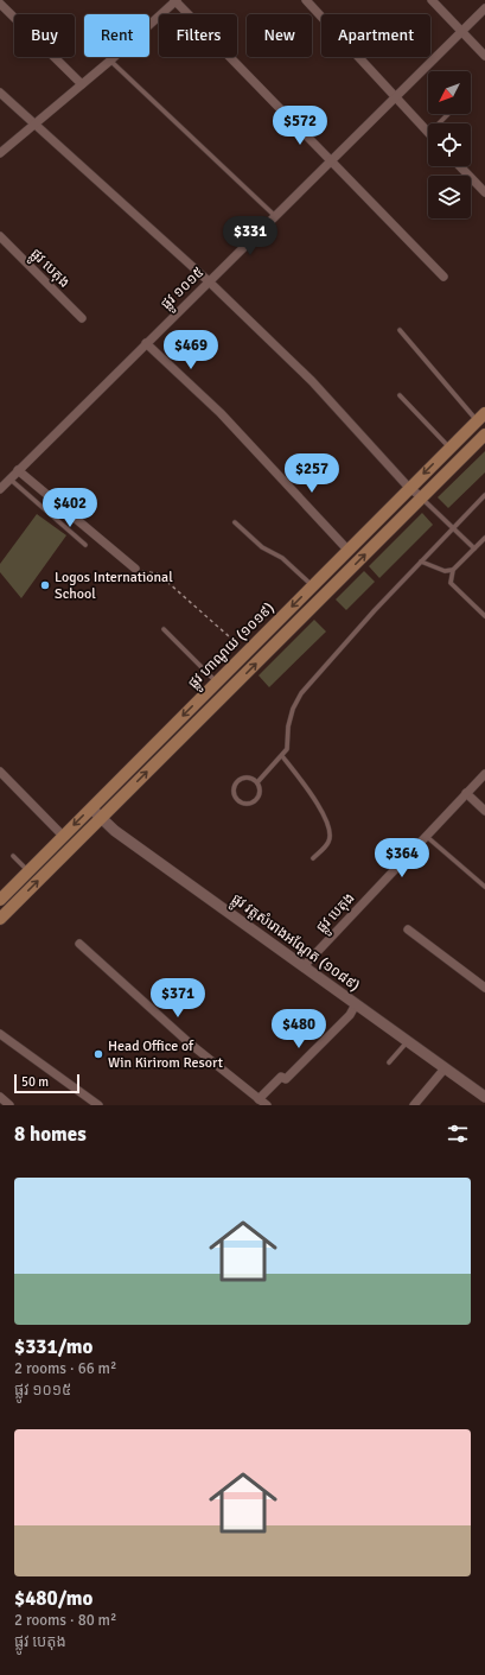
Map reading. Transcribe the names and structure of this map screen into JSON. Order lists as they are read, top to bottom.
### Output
{
  "streets": {
    "main road": ["ផ្លូវ ហាណូយ (១០១៩)", "ផ្លូវ វត្តសំរោងអណ្ដែត (១០៨៩)"],
    "street": ["ផ្លូវ បេតុង", "ផ្លូវ ១០១៥"]
  },
  "crossings": [
    ["ផ្លូវ បេតុង", "ផ្លូវ វត្តសំរោងអណ្ដែត (១០៨៩)"],
    ["ផ្លូវ ហាណូយ (១០១៩)", "ផ្លូវ វត្តសំរោងអណ្ដែត (១០៨៩)"]
  ],
  "places": ["Logos International School", "Head Office of Win Kirirom Resort"],
  "scale_bar": "50 m",
  "north": "bottom left",
  "page": {
    "chip": [
      "Buy",
      "Rent",
      "Filters",
      "New",
      "Apartment"
    ],
    "price": [
      "$572",
      "$331",
      "$469",
      "$257",
      "$402",
      "$364",
      "$371",
      "$480"
    ],
    "scale": "50 m",
    "heading": "8 homes",
    "list": [
      {
        "name": "$331/mo",
        "note": "2 rooms · 66 m² · ផ្លូវ ១០១៥"
      },
      {
        "name": "$480/mo",
        "note": "2 rooms · 80 m² · ផ្លូវ បេតុង"
      }
    ]
  }
}
